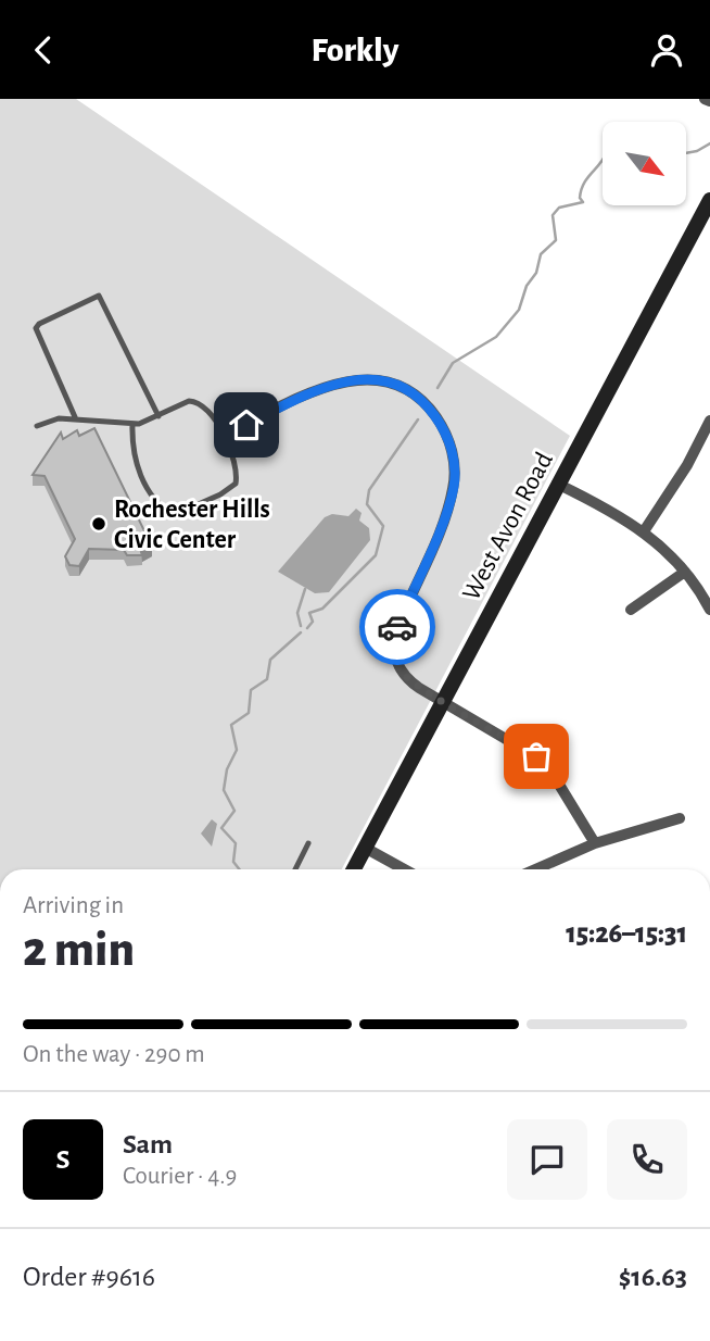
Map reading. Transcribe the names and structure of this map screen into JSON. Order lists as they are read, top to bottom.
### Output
{
  "streets": {
    "street": ["West Avon Road"]
  },
  "places": ["Rochester Hills Civic Center"],
  "north": "bottom right",
  "page": {
    "header": "Forkly",
    "heading": ["2 min", "Arriving in", "15:26–15:31"],
    "panel": [
      "Sam",
      "Courier · 4.9",
      "Order #9616",
      "$16.63"
    ],
    "bar": "On the way · 290 m",
    "round": "S"
  }
}
